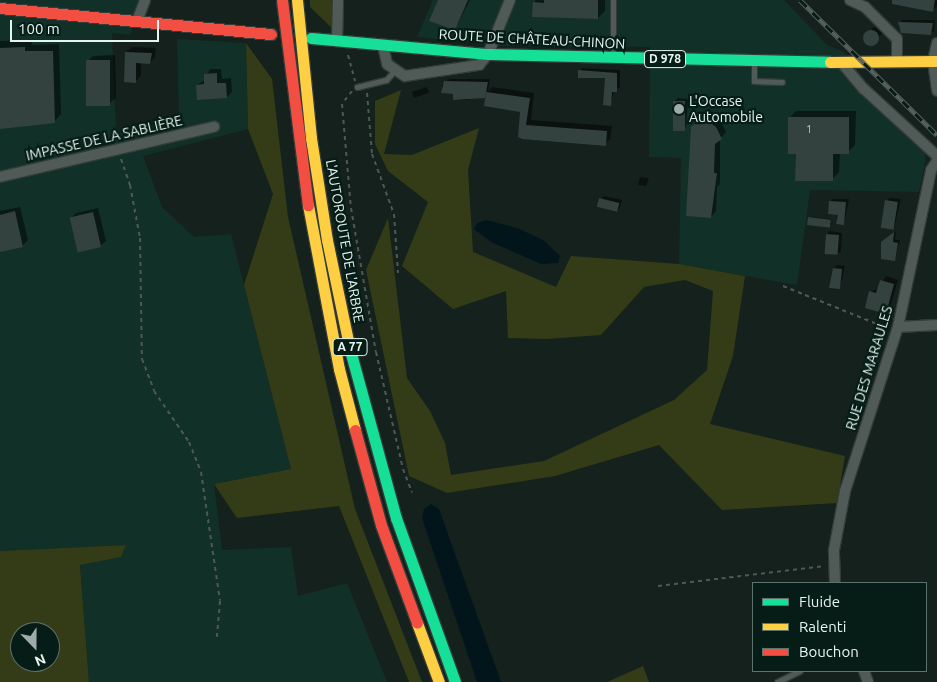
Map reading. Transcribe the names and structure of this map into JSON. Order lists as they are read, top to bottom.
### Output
{
  "streets": {
    "main road": [
      "ROUTE DE CHÂTEAU-CHINON",
      "D 978",
      "L'AUTOROUTE DE L'ARBRE",
      "A 77"
    ],
    "street": ["IMPASSE DE LA SABLIÈRE", "RUE DES MARAULES"]
  },
  "places": ["L'Occase Automobile"],
  "house_numbers": ["1"],
  "legend": ["Fluide", "Ralenti", "Bouchon"],
  "scale_bar": "100 m",
  "north": "bottom"
}
